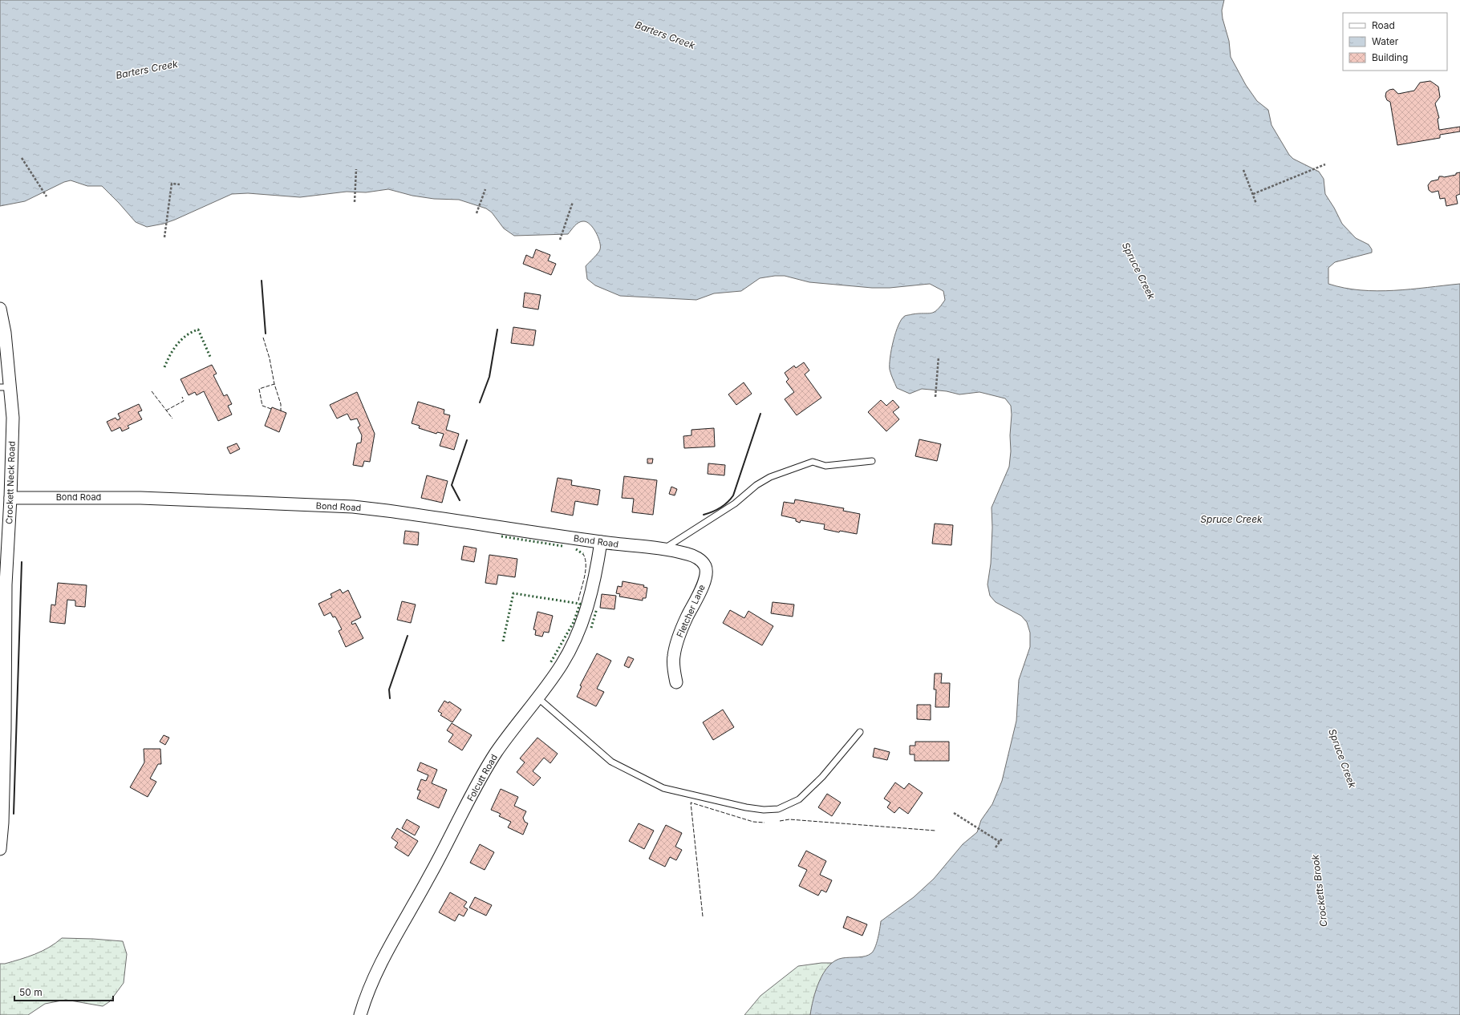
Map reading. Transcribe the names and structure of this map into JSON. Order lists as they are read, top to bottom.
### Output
{
  "streets": {
    "street": [
      "Crockett Neck Road",
      "Bond Road",
      "Fletcher Lane",
      "Folcutt Road"
    ]
  },
  "crossings": [
    ["Crockett Neck Road", "Bond Road"],
    ["Bond Road", "Fletcher Lane"],
    ["Bond Road", "Folcutt Road"]
  ],
  "water": ["Barters Creek", "Spruce Creek", "Crocketts Brook"],
  "legend": ["Road", "Water", "Building"],
  "scale_bar": "50 m"
}
